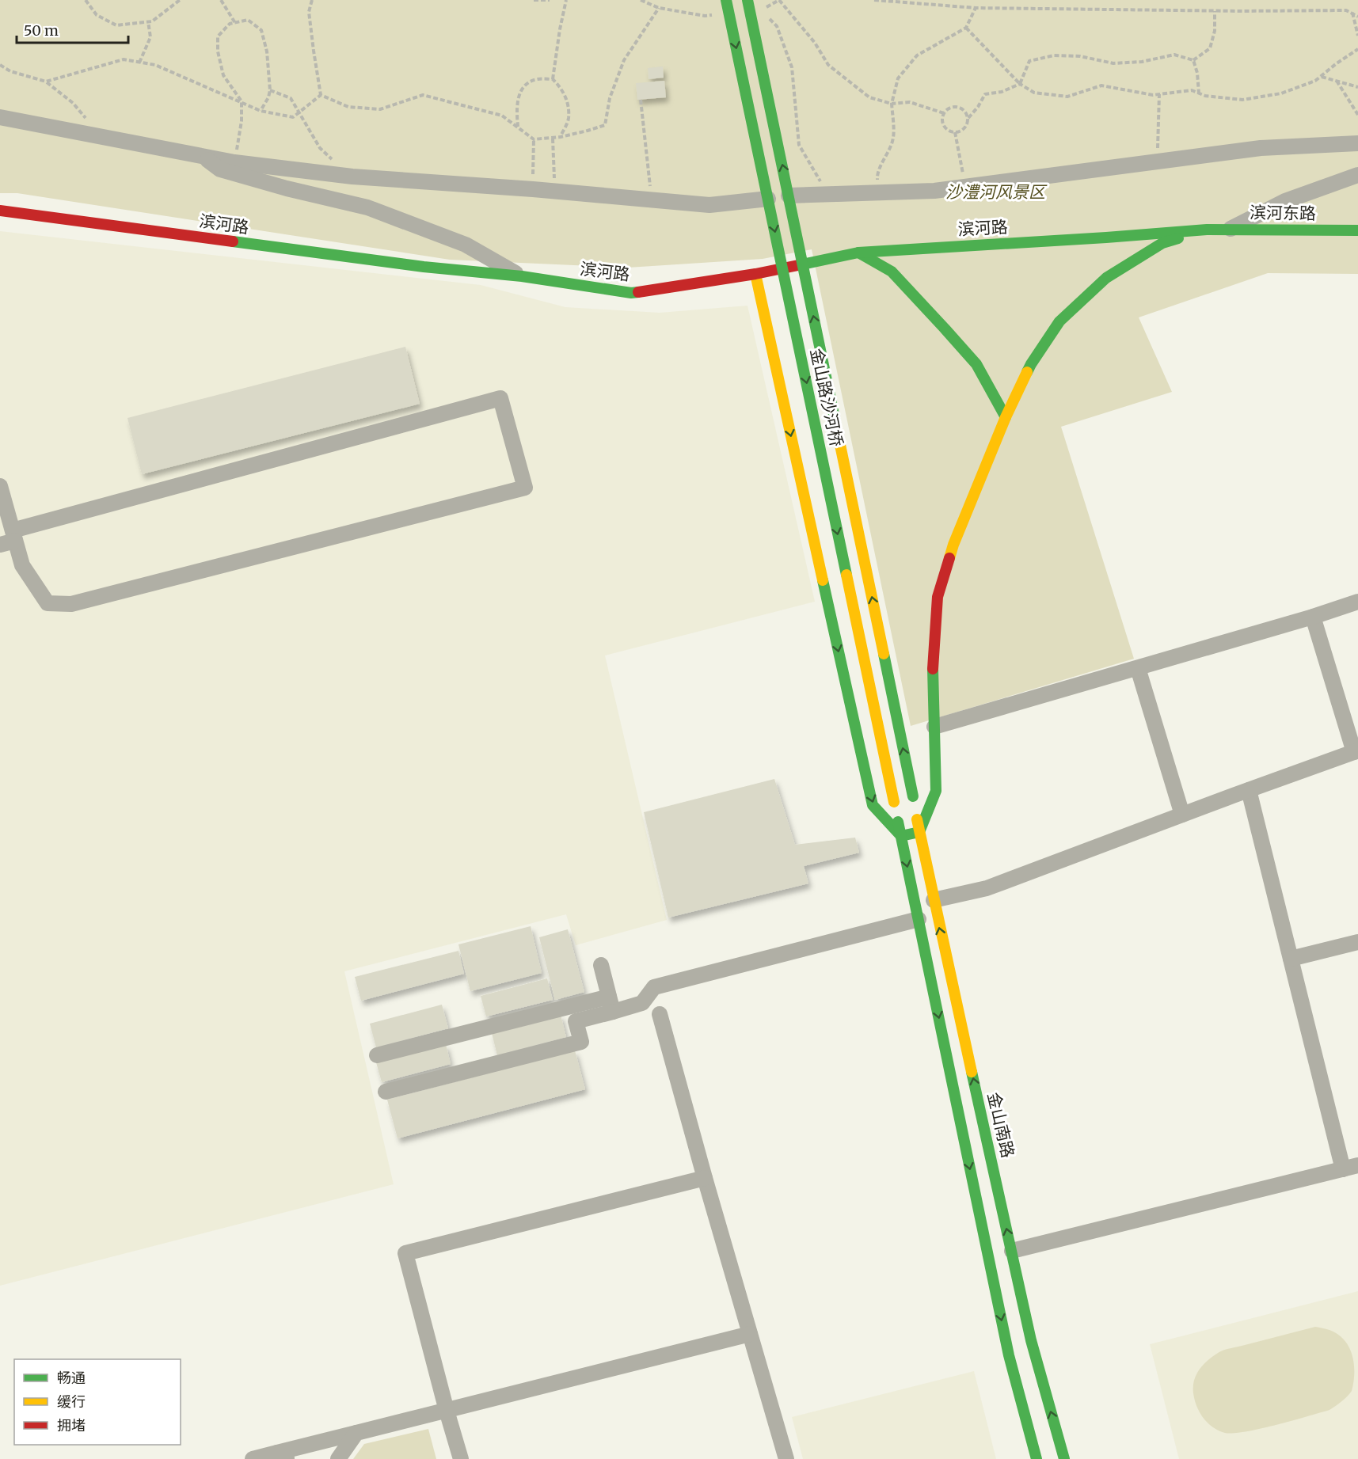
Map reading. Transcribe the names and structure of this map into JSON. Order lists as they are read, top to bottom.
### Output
{
  "streets": {
    "main road": [
      "滨河东路",
      "滨河路",
      "金山路沙河桥",
      "金山南路"
    ]
  },
  "crossings": [
    ["滨河东路", "滨河路"],
    ["金山路沙河桥", "金山南路"]
  ],
  "parks": ["沙澧河风景区"],
  "legend": ["畅通", "缓行", "拥堵"],
  "scale_bar": "50 m"
}
